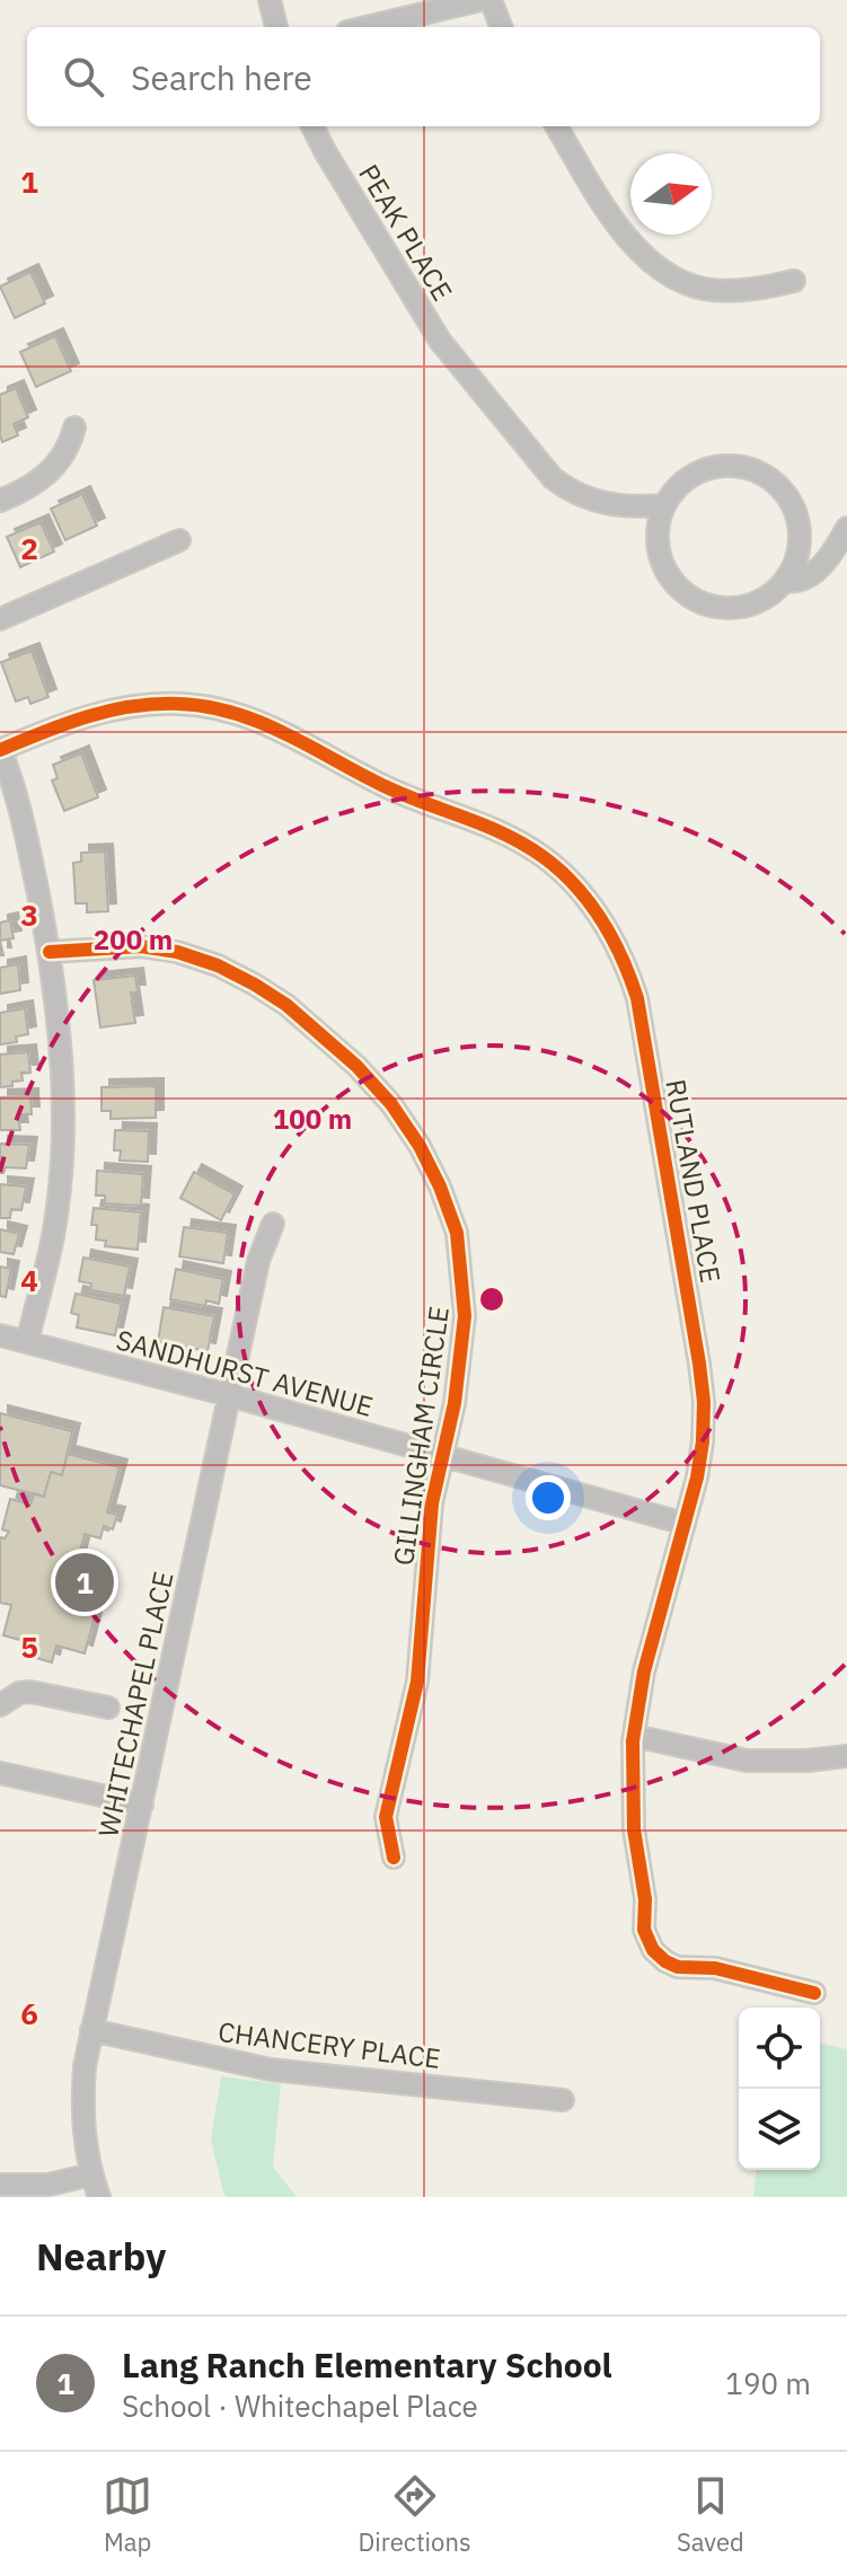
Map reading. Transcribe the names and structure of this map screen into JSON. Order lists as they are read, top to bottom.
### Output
{
  "streets": {
    "street": [
      "PEAK PLACE",
      "RUTLAND PLACE",
      "SANDHURST AVENUE",
      "GILLINGHAM CIRCLE",
      "WHITECHAPEL PLACE",
      "CHANCERY PLACE"
    ]
  },
  "crossings": [
    ["RUTLAND PLACE", "SANDHURST AVENUE"],
    ["SANDHURST AVENUE", "GILLINGHAM CIRCLE"],
    ["SANDHURST AVENUE", "WHITECHAPEL PLACE"],
    ["WHITECHAPEL PLACE", "CHANCERY PLACE"]
  ],
  "north": "right",
  "page": {
    "search": "Search here",
    "pins": "1",
    "heading": "Nearby",
    "list": [
      {
        "mark": "1",
        "name": "Lang Ranch Elementary School",
        "note": "School · Whitechapel Place",
        "value": "190 m"
      }
    ],
    "nav": ["Map", "Directions", "Saved"]
  },
  "grid": {
    "rows": [
      "1",
      "2",
      "3",
      "4",
      "5",
      "6"
    ]
  },
  "rings": ["200 m", "100 m"]
}
